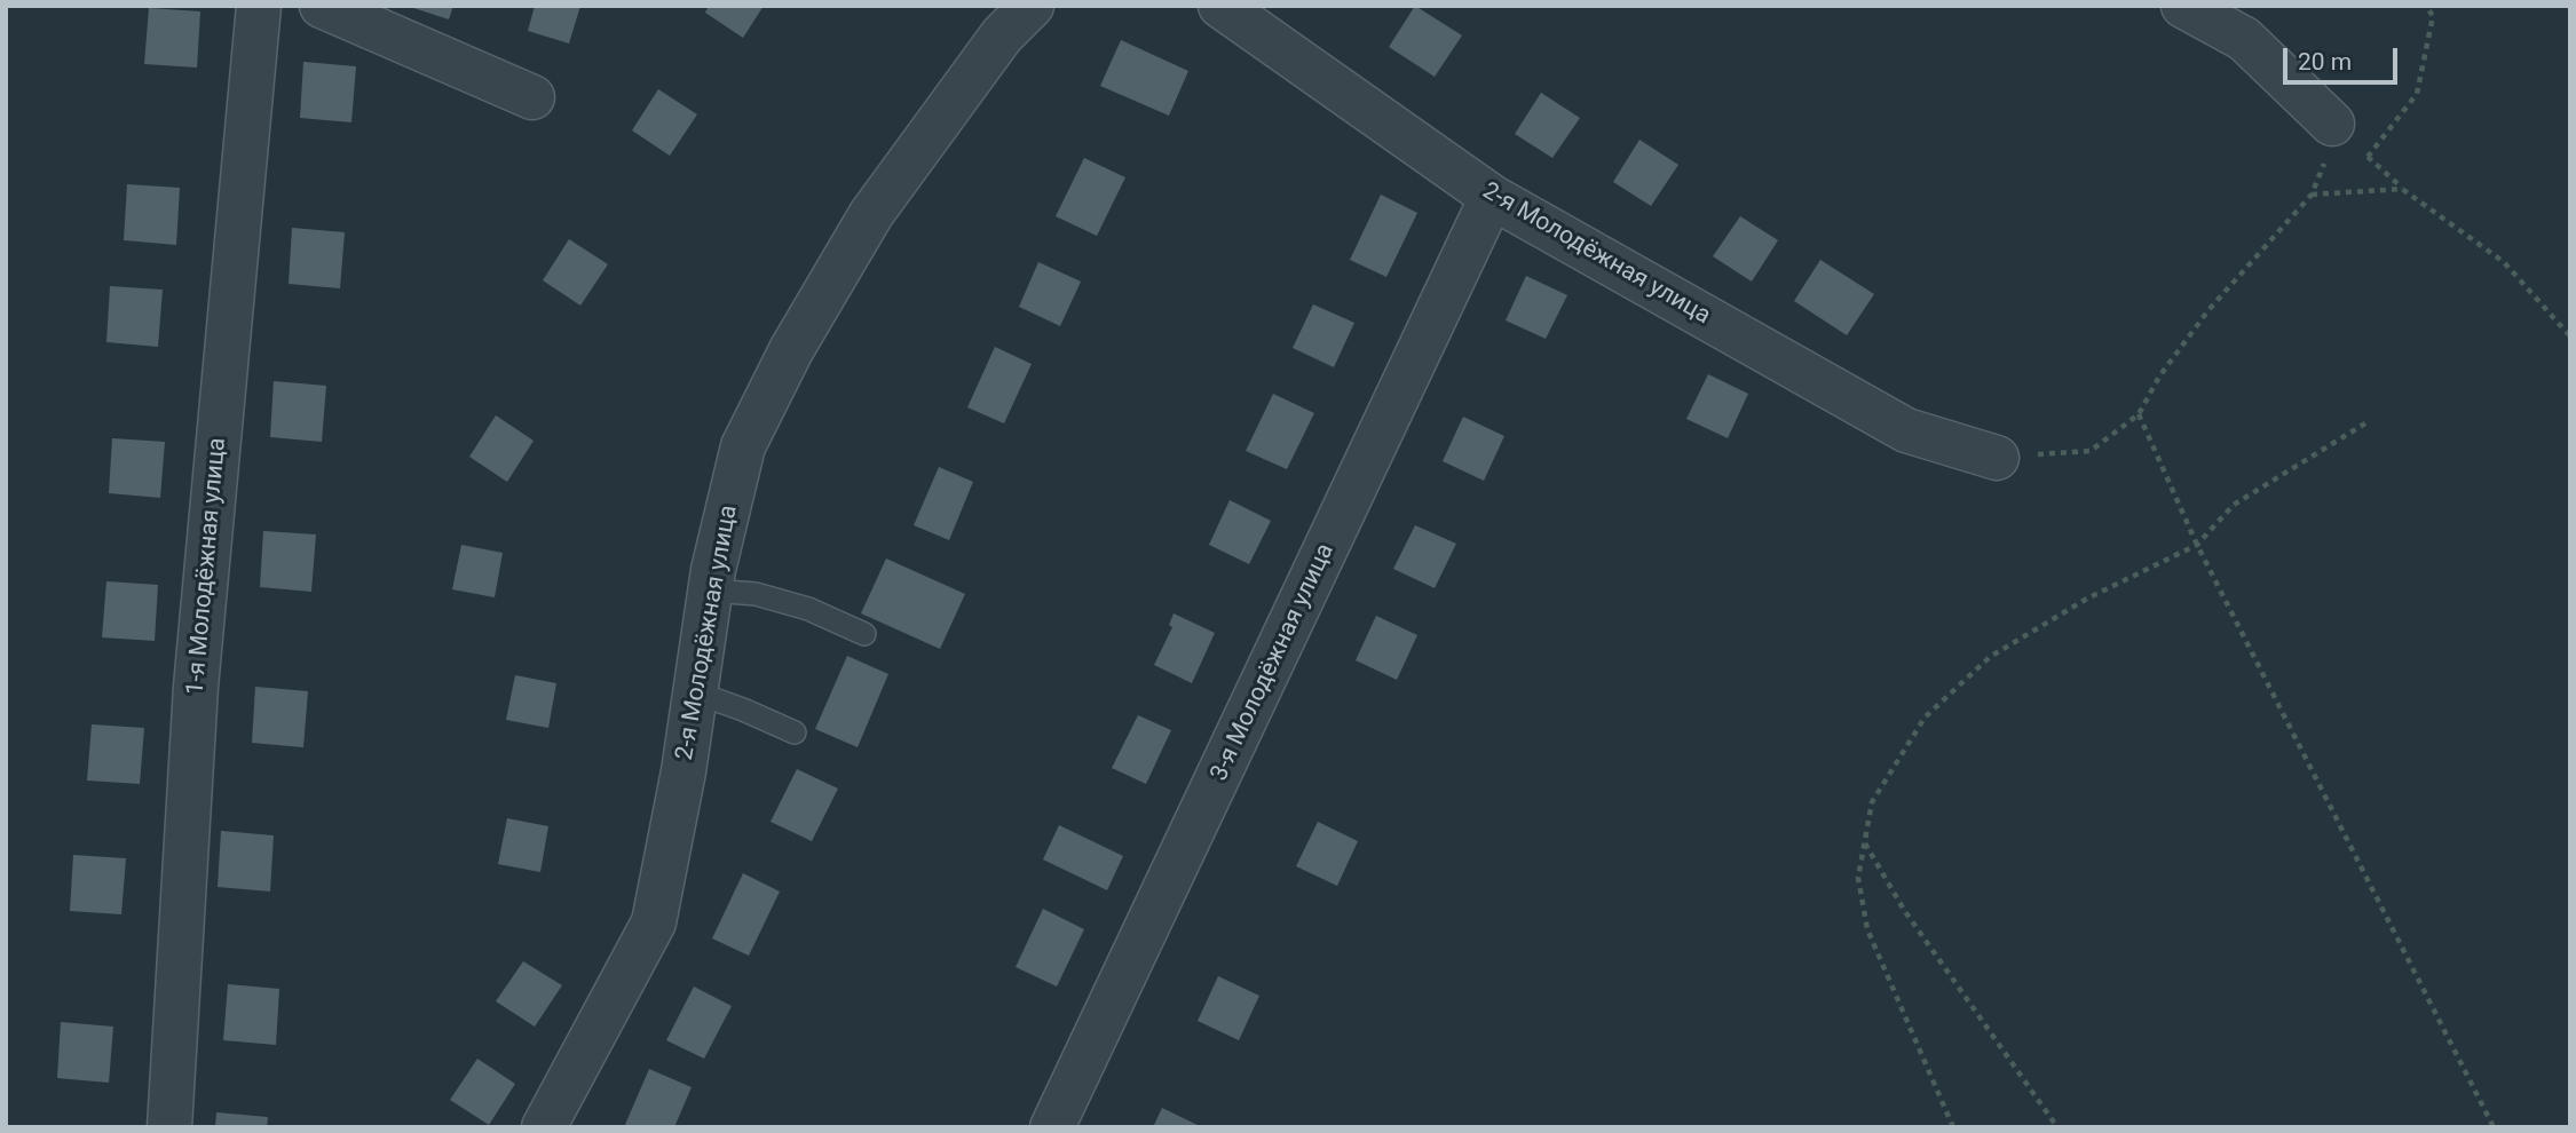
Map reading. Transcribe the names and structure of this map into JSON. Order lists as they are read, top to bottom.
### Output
{
  "streets": {
    "street": ["2-я Молодёжная улица", "1-я Молодёжная улица", "3-я Молодёжная улица"]
  },
  "crossings": [
    ["2-я Молодёжная улица", "3-я Молодёжная улица"]
  ],
  "scale_bar": "20 m"
}
